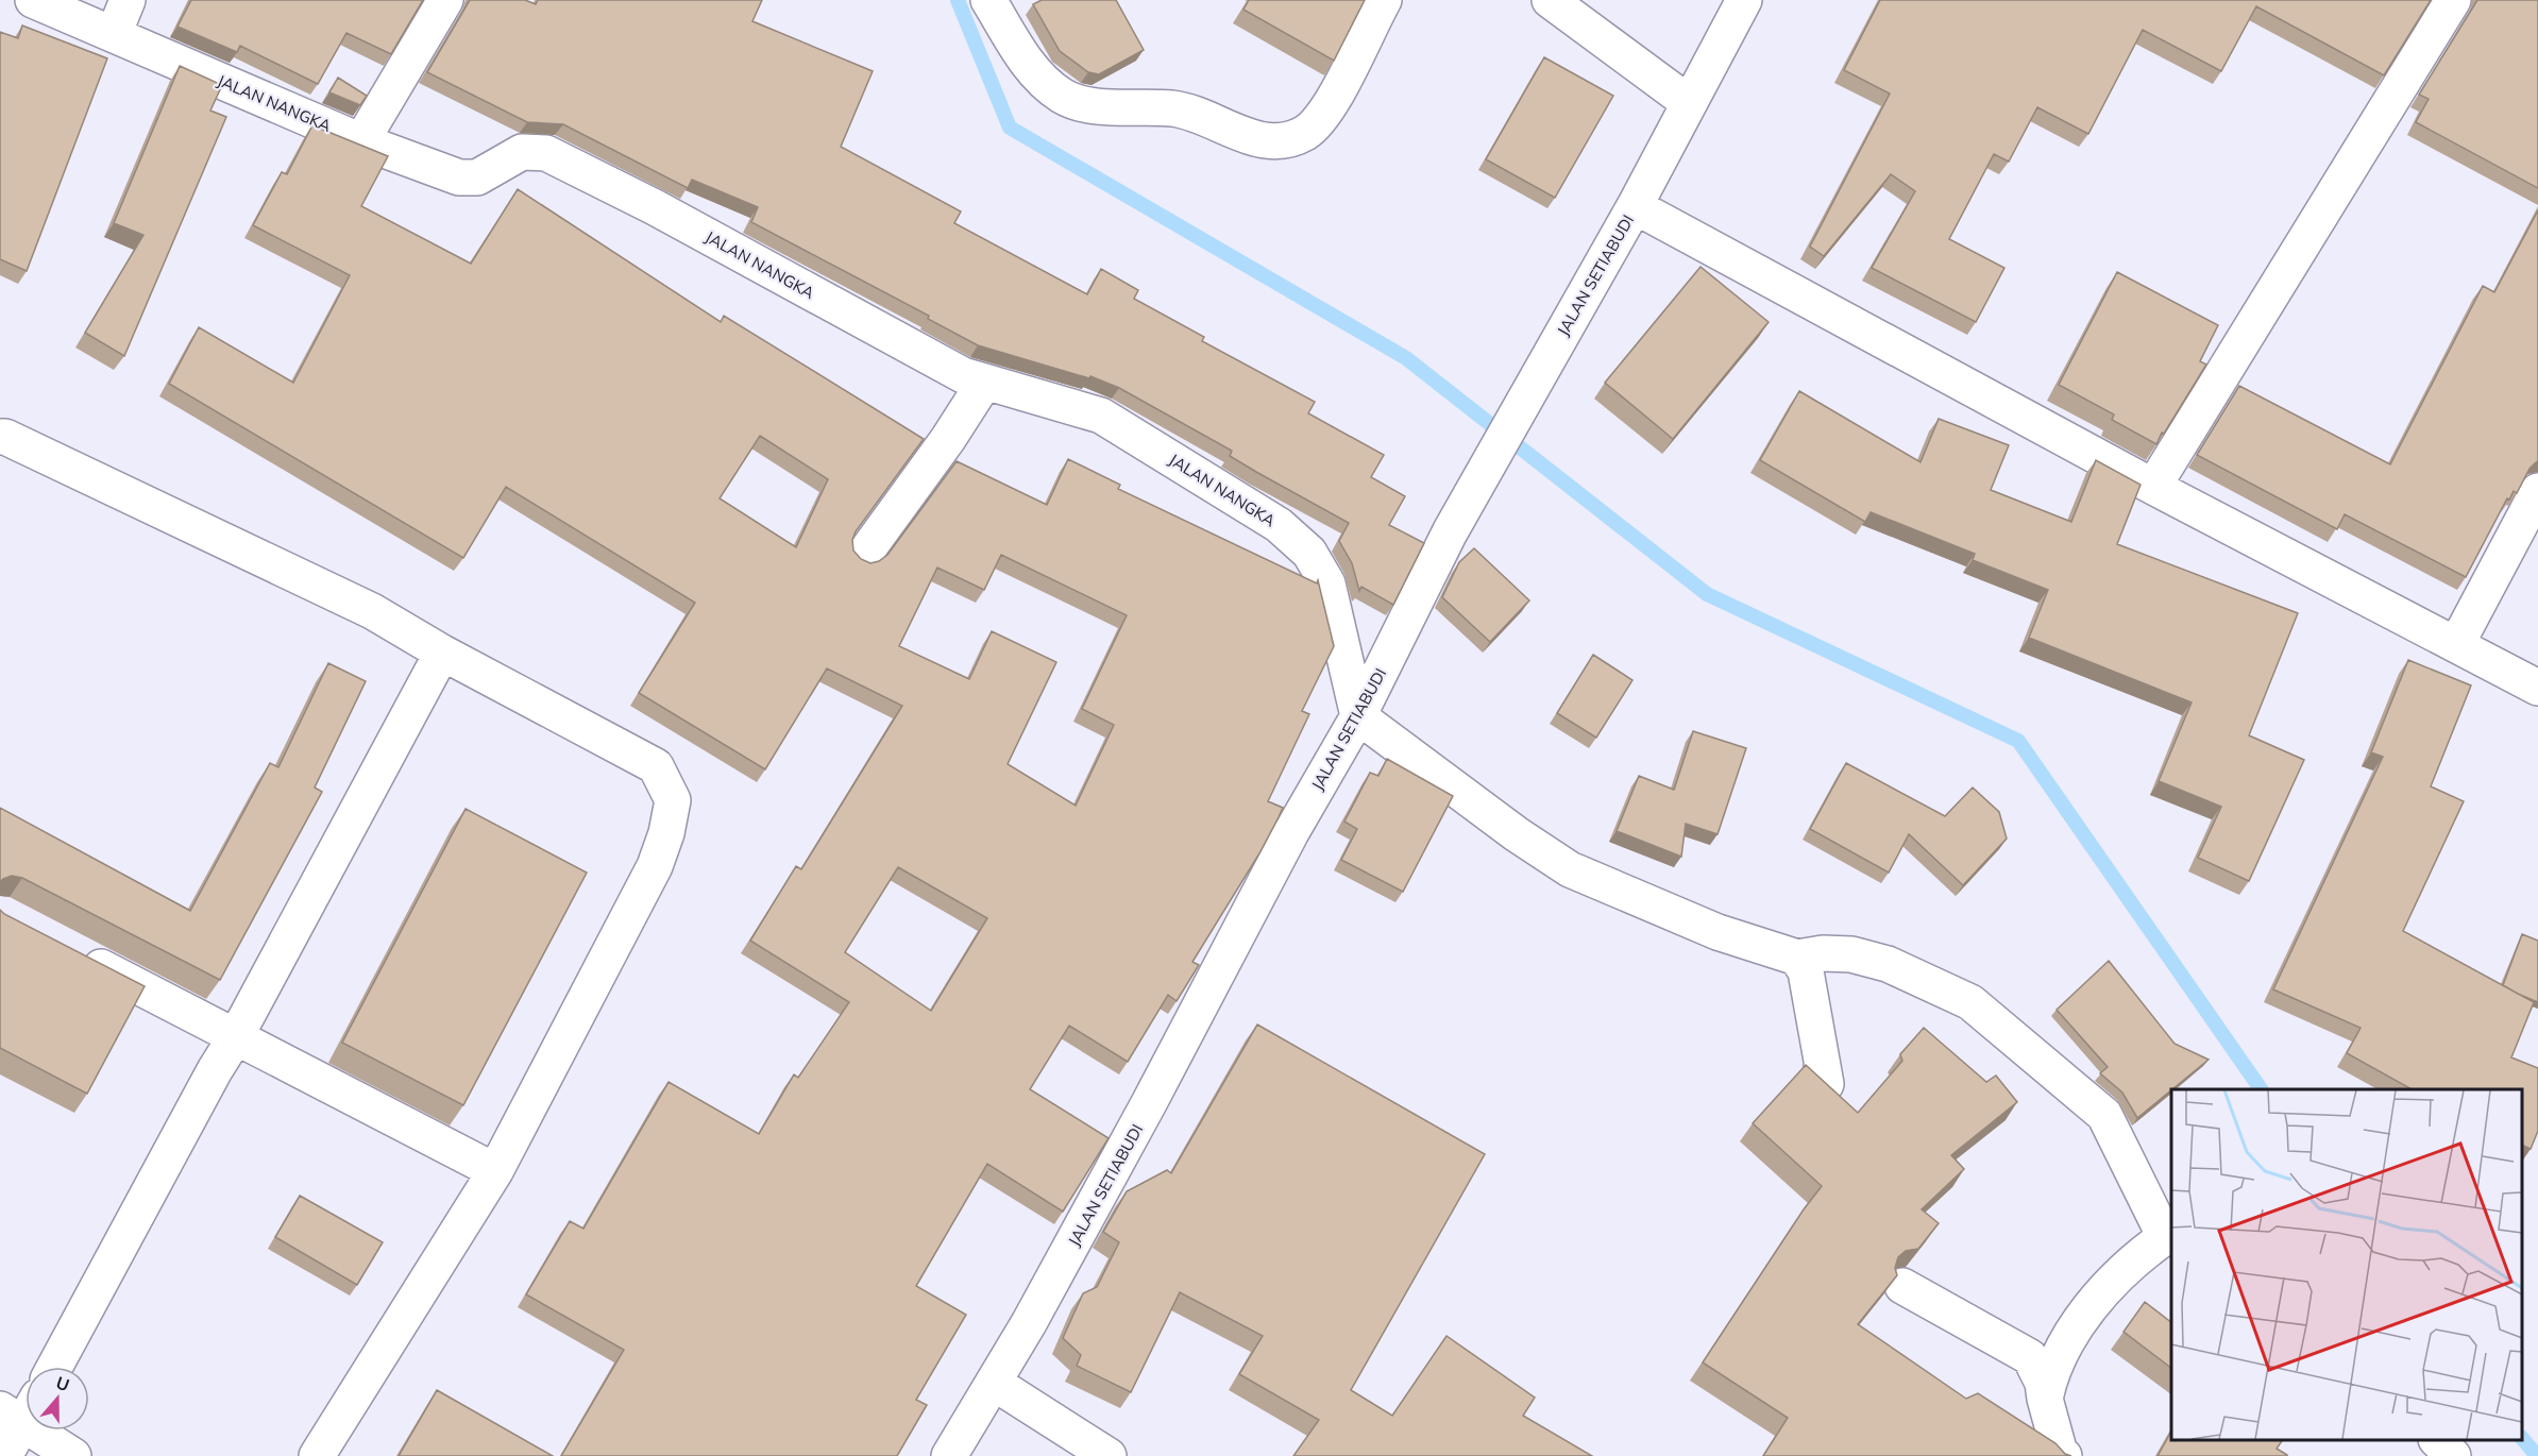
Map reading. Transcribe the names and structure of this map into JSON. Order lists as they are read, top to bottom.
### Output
{
  "streets": {
    "street": ["JALAN NANGKA", "JALAN SETIABUDI"]
  },
  "crossings": [
    ["JALAN NANGKA", "JALAN SETIABUDI"]
  ],
  "north": "top"
}
